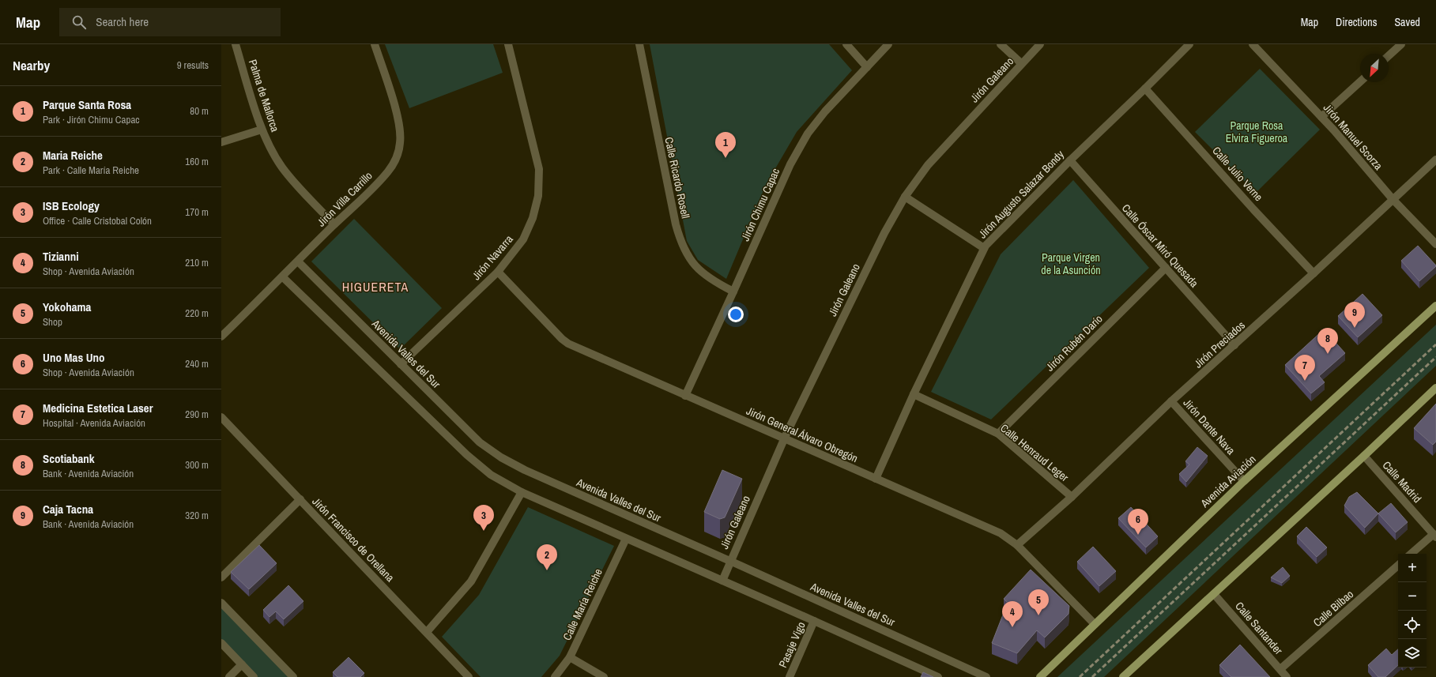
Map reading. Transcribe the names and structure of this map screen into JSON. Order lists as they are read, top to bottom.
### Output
{
  "streets": {
    "main road": ["Avenida Aviación"],
    "street": [
      "Jirón Galeano",
      "Palma de Mallorca",
      "Jirón Manuel Scorza",
      "Calle Julio Verne",
      "Calle Ricardo Rosell",
      "Jirón Augusto Salazar Bondy",
      "Jirón Villa Carrillo",
      "Jirón Chimu Capac",
      "Calle Óscar Miró Quesada",
      "Jirón Navarra",
      "Jirón Rubén Darío",
      "Jirón Preciados",
      "Avenida Valles del Sur",
      "Jirón Dante Nava",
      "Jirón General Álvaro Obregón",
      "Calle Henraud Leger",
      "Calle Madrid",
      "Jirón Francisco de Orellana",
      "Calle María Reiche",
      "Calle Bilbao",
      "Calle Santander",
      "Pasaje Vigo"
    ]
  },
  "crossings": [
    ["Jirón Galeano", "Avenida Valles del Sur"],
    ["Jirón Galeano", "Jirón General Álvaro Obregón"],
    ["Palma de Mallorca", "Jirón Villa Carrillo"],
    ["Jirón Manuel Scorza", "Jirón Preciados"],
    ["Calle Julio Verne", "Jirón Augusto Salazar Bondy"],
    ["Calle Julio Verne", "Jirón Preciados"],
    ["Calle Ricardo Rosell", "Jirón Chimu Capac"],
    ["Jirón Augusto Salazar Bondy", "Calle Óscar Miró Quesada"],
    ["Jirón Augusto Salazar Bondy", "Jirón General Álvaro Obregón"],
    ["Jirón Augusto Salazar Bondy", "Calle Henraud Leger"],
    ["Jirón Villa Carrillo", "Avenida Valles del Sur"],
    ["Jirón Chimu Capac", "Jirón General Álvaro Obregón"],
    ["Calle Óscar Miró Quesada", "Jirón Rubén Darío"],
    ["Calle Óscar Miró Quesada", "Jirón Preciados"],
    ["Jirón Navarra", "Avenida Valles del Sur"],
    ["Jirón Navarra", "Jirón General Álvaro Obregón"],
    ["Jirón Rubén Darío", "Calle Henraud Leger"],
    ["Jirón Preciados", "Jirón Dante Nava"],
    ["Jirón Preciados", "Jirón General Álvaro Obregón"],
    ["Jirón Preciados", "Calle Henraud Leger"],
    ["Jirón Dante Nava", "Avenida Aviación"],
    ["Jirón General Álvaro Obregón", "Avenida Aviación"],
    ["Calle Bilbao", "Calle Santander"]
  ],
  "districts": ["HIGUERETA"],
  "parks": ["Parque Rosa Elvira Figueroa", "Parque Virgen de la Asunción"],
  "north": "bottom left",
  "page": {
    "header": "Map",
    "search": "Search here",
    "nav": ["Map", "Directions", "Saved"],
    "heading": ["Nearby", "9 results"],
    "list": [
      {
        "mark": "1",
        "name": "Parque Santa Rosa",
        "note": "Park · Jirón Chimu Capac",
        "value": "80 m"
      },
      {
        "mark": "2",
        "name": "Maria Reiche",
        "note": "Park · Calle María Reiche",
        "value": "160 m"
      },
      {
        "mark": "3",
        "name": "ISB Ecology",
        "note": "Office · Calle Cristobal Colón",
        "value": "170 m"
      },
      {
        "mark": "4",
        "name": "Tizianni",
        "note": "Shop · Avenida Aviación",
        "value": "210 m"
      },
      {
        "mark": "5",
        "name": "Yokohama",
        "note": "Shop",
        "value": "220 m"
      },
      {
        "mark": "6",
        "name": "Uno Mas Uno",
        "note": "Shop · Avenida Aviación",
        "value": "240 m"
      },
      {
        "mark": "7",
        "name": "Medicina Estetica Laser",
        "note": "Hospital · Avenida Aviación",
        "value": "290 m"
      },
      {
        "mark": "8",
        "name": "Scotiabank",
        "note": "Bank · Avenida Aviación",
        "value": "300 m"
      },
      {
        "mark": "9",
        "name": "Caja Tacna",
        "note": "Bank · Avenida Aviación",
        "value": "320 m"
      }
    ],
    "pins": [
      "1",
      "9",
      "8",
      "7",
      "3",
      "6",
      "2",
      "5",
      "4"
    ],
    "map_buttons": ["+", "−"]
  }
}
